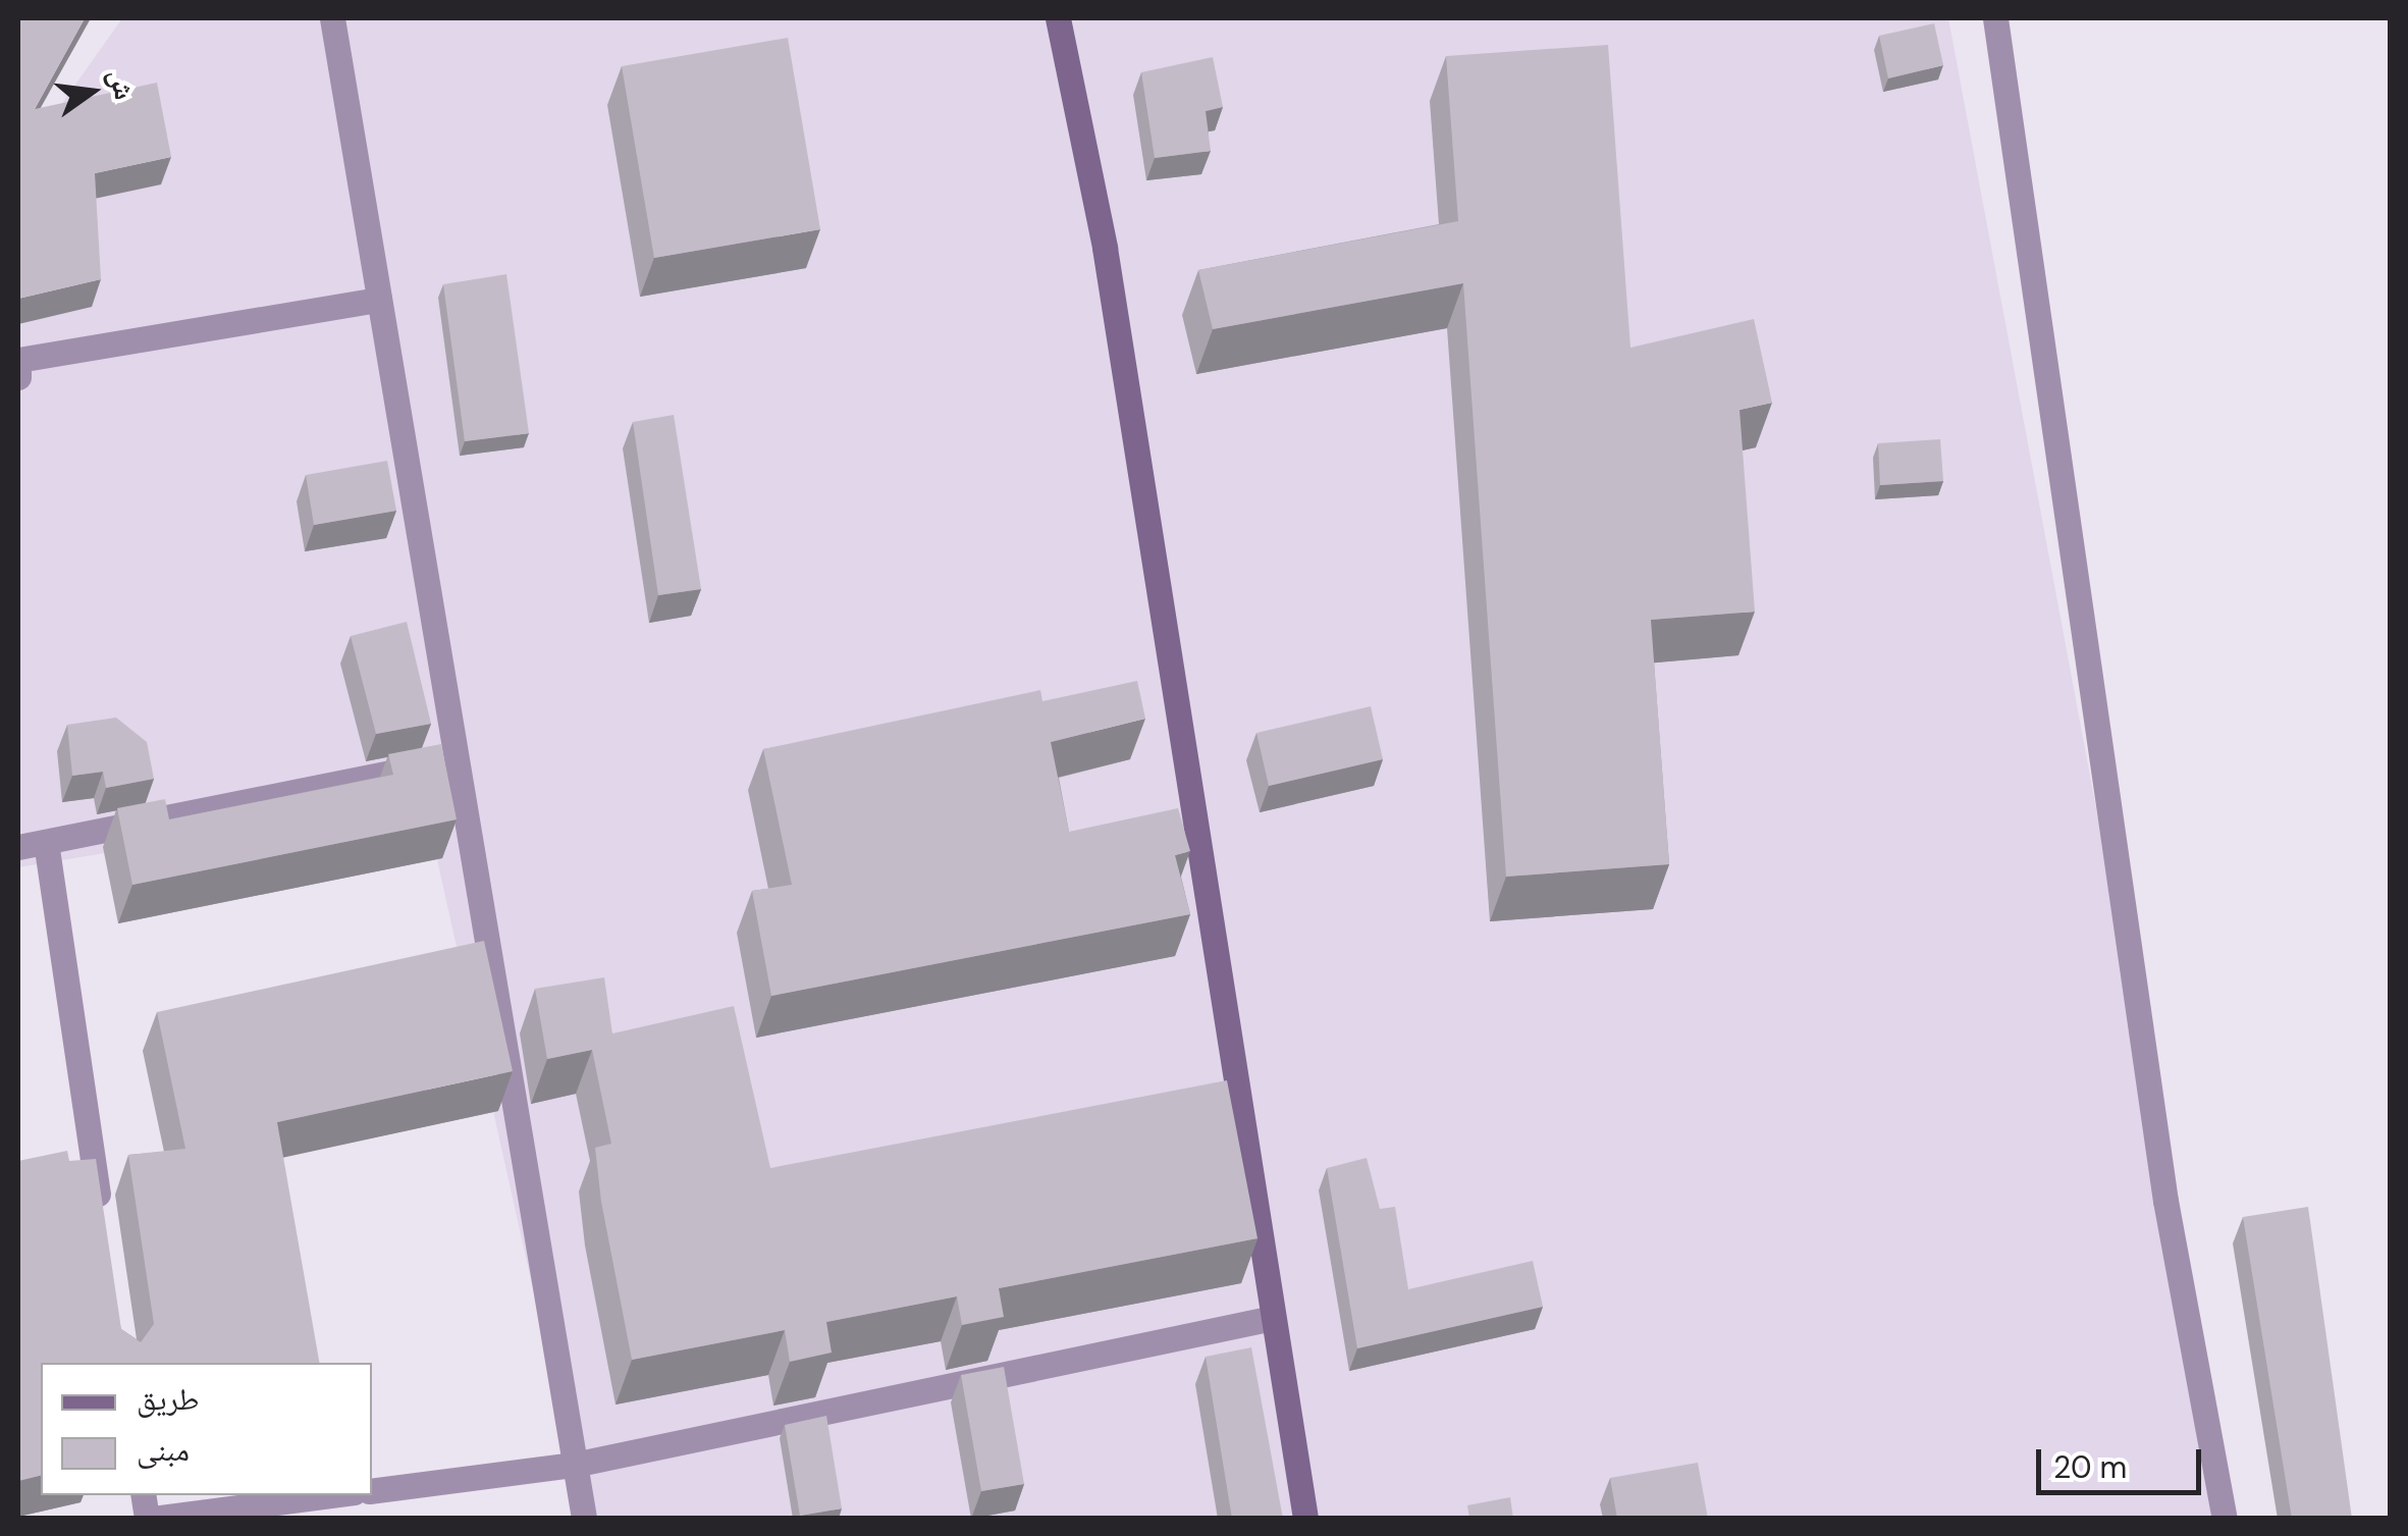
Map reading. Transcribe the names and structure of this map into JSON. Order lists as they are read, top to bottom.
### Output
{
  "legend": ["طريق", "مبنى"],
  "scale_bar": "20 m",
  "north": "right"
}
